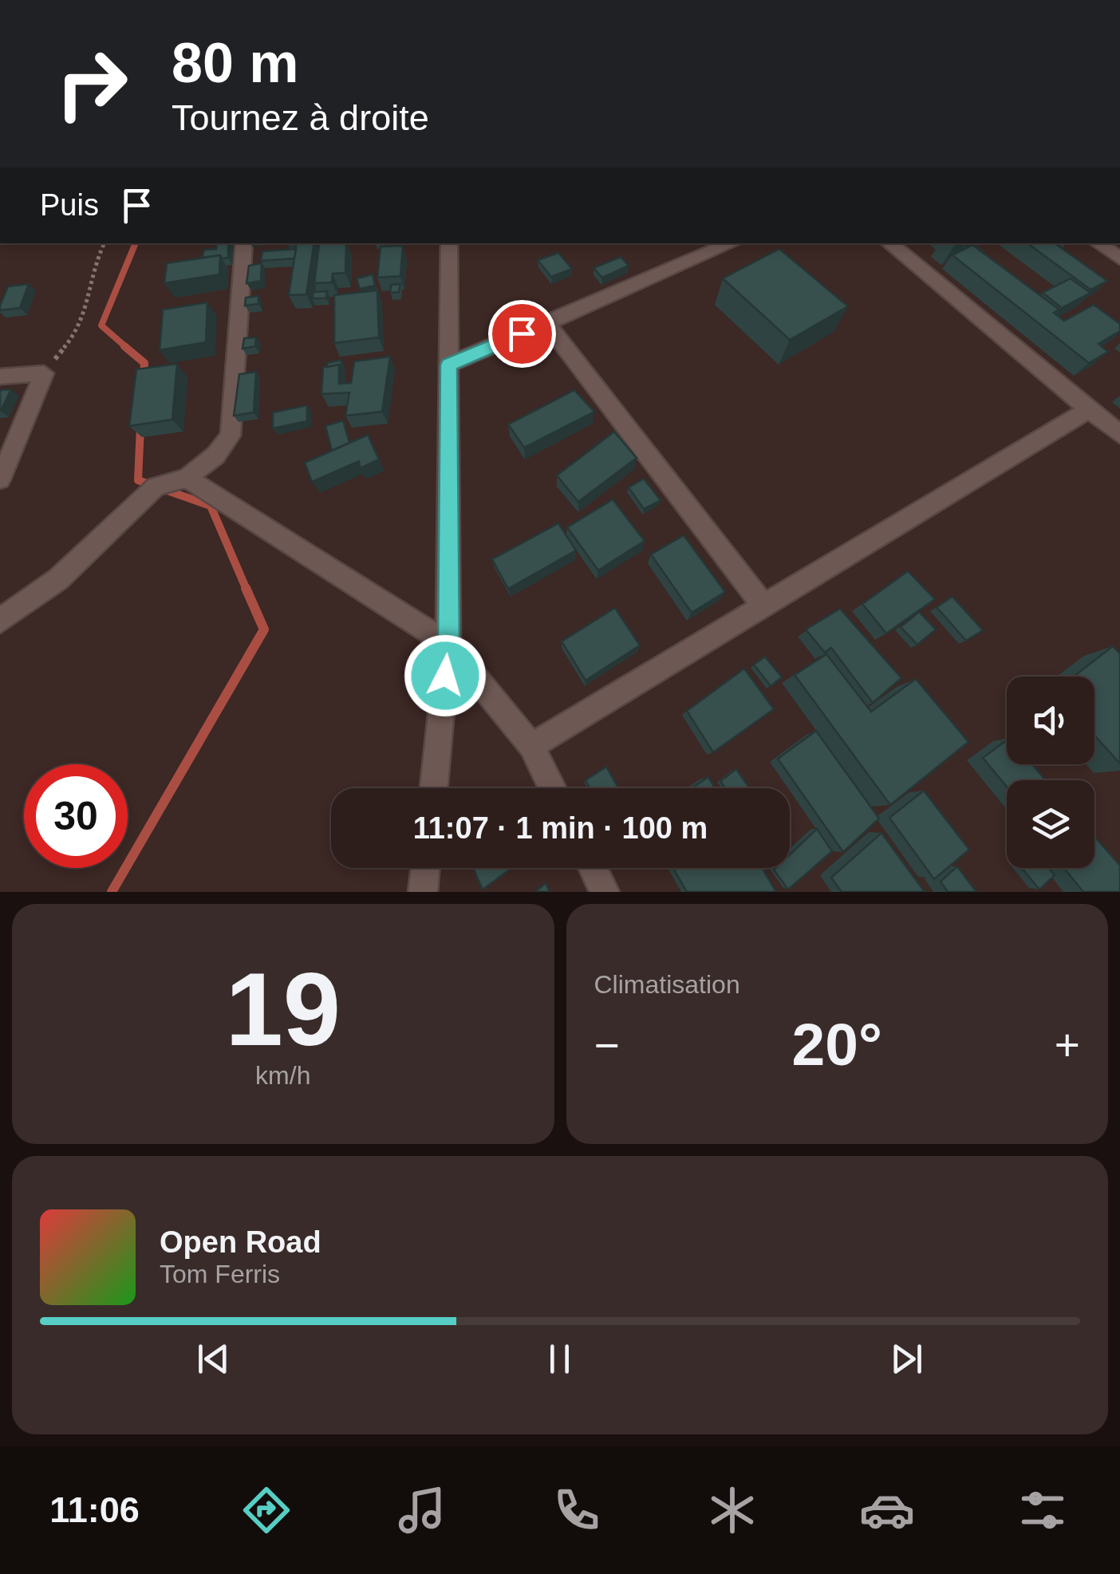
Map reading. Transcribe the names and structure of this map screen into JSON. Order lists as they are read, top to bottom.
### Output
{
  "page": {
    "turn": ["80 m", "Tournez à droite"],
    "then": "Puis",
    "limit": "30",
    "trip": "11:07 · 1 min · 100 m",
    "tile": [
      ["19", "km/h"],
      "Climatisation"
    ],
    "heat": ["−", "20°", "+"],
    "song": ["Open Road", "Tom Ferris"],
    "tabs": "11:06"
  }
}
